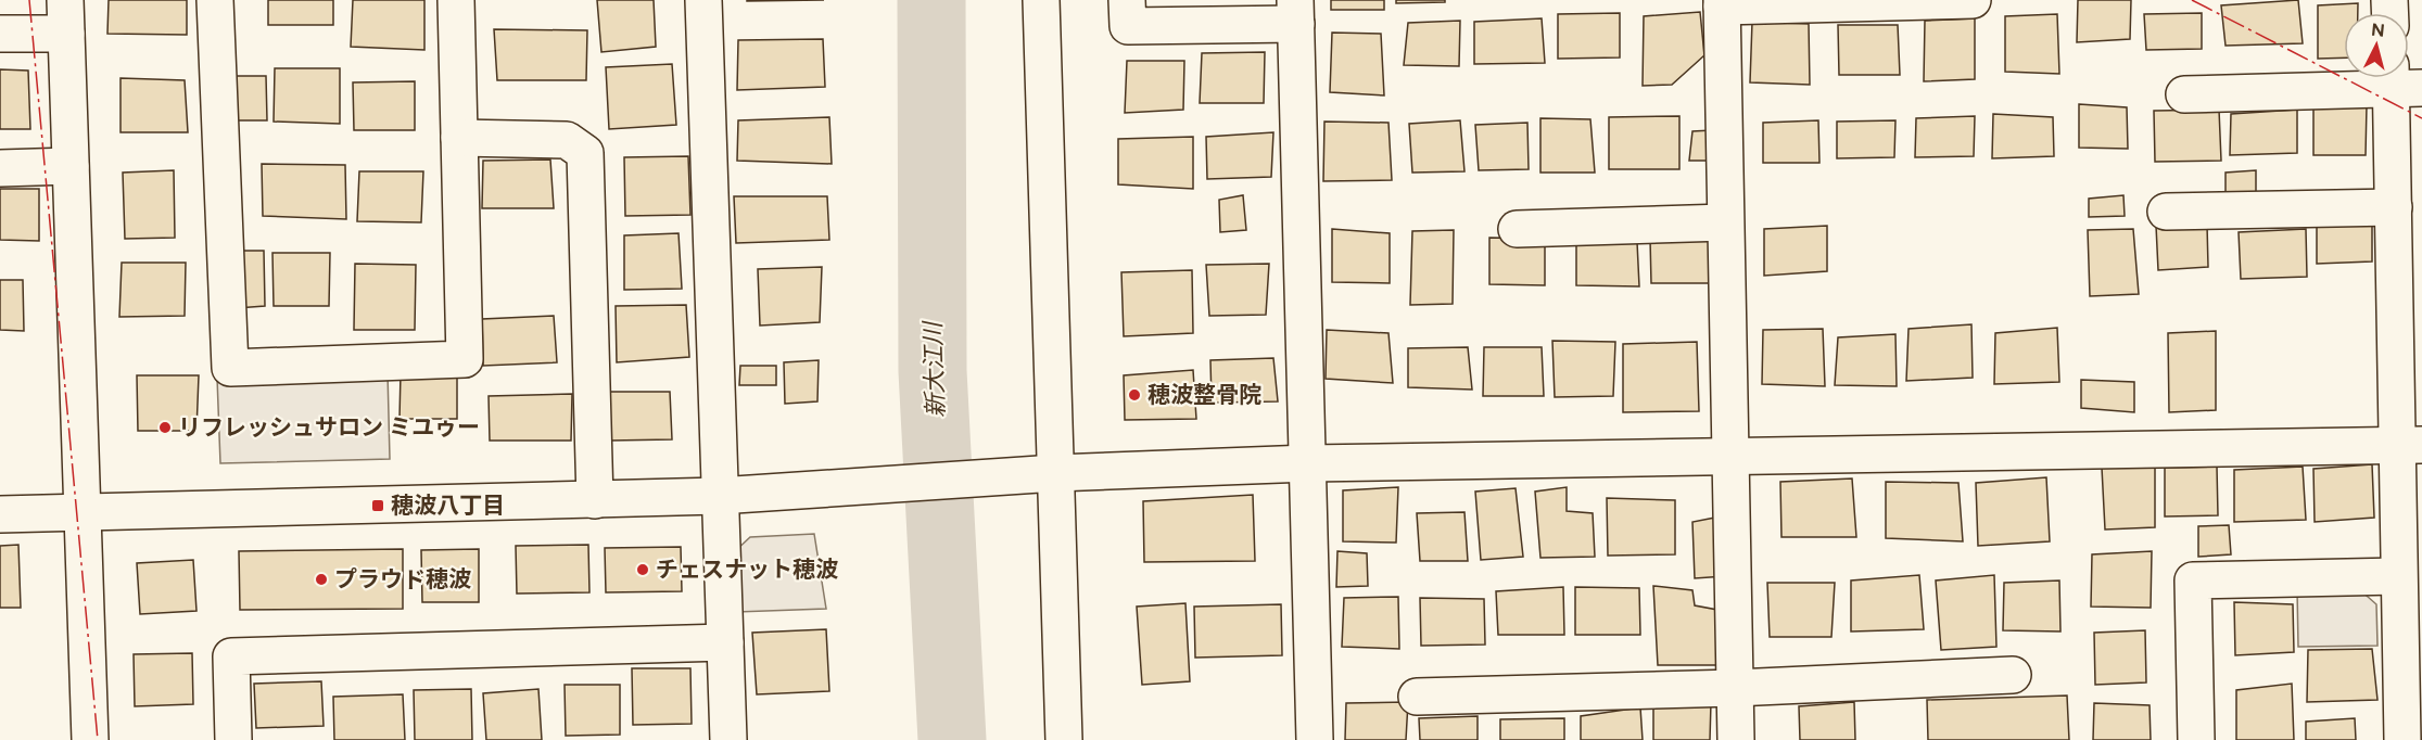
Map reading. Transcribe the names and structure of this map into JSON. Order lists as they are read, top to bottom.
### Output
{
  "water": ["新大江川"],
  "places": {
    "other": [
      "穂波整骨院",
      "リフレッシュサロン ミユゥー",
      "チェスナット穂波",
      "プラウド穂波"
    ],
    "transit": ["穂波八丁目"]
  },
  "north": "top"
}
